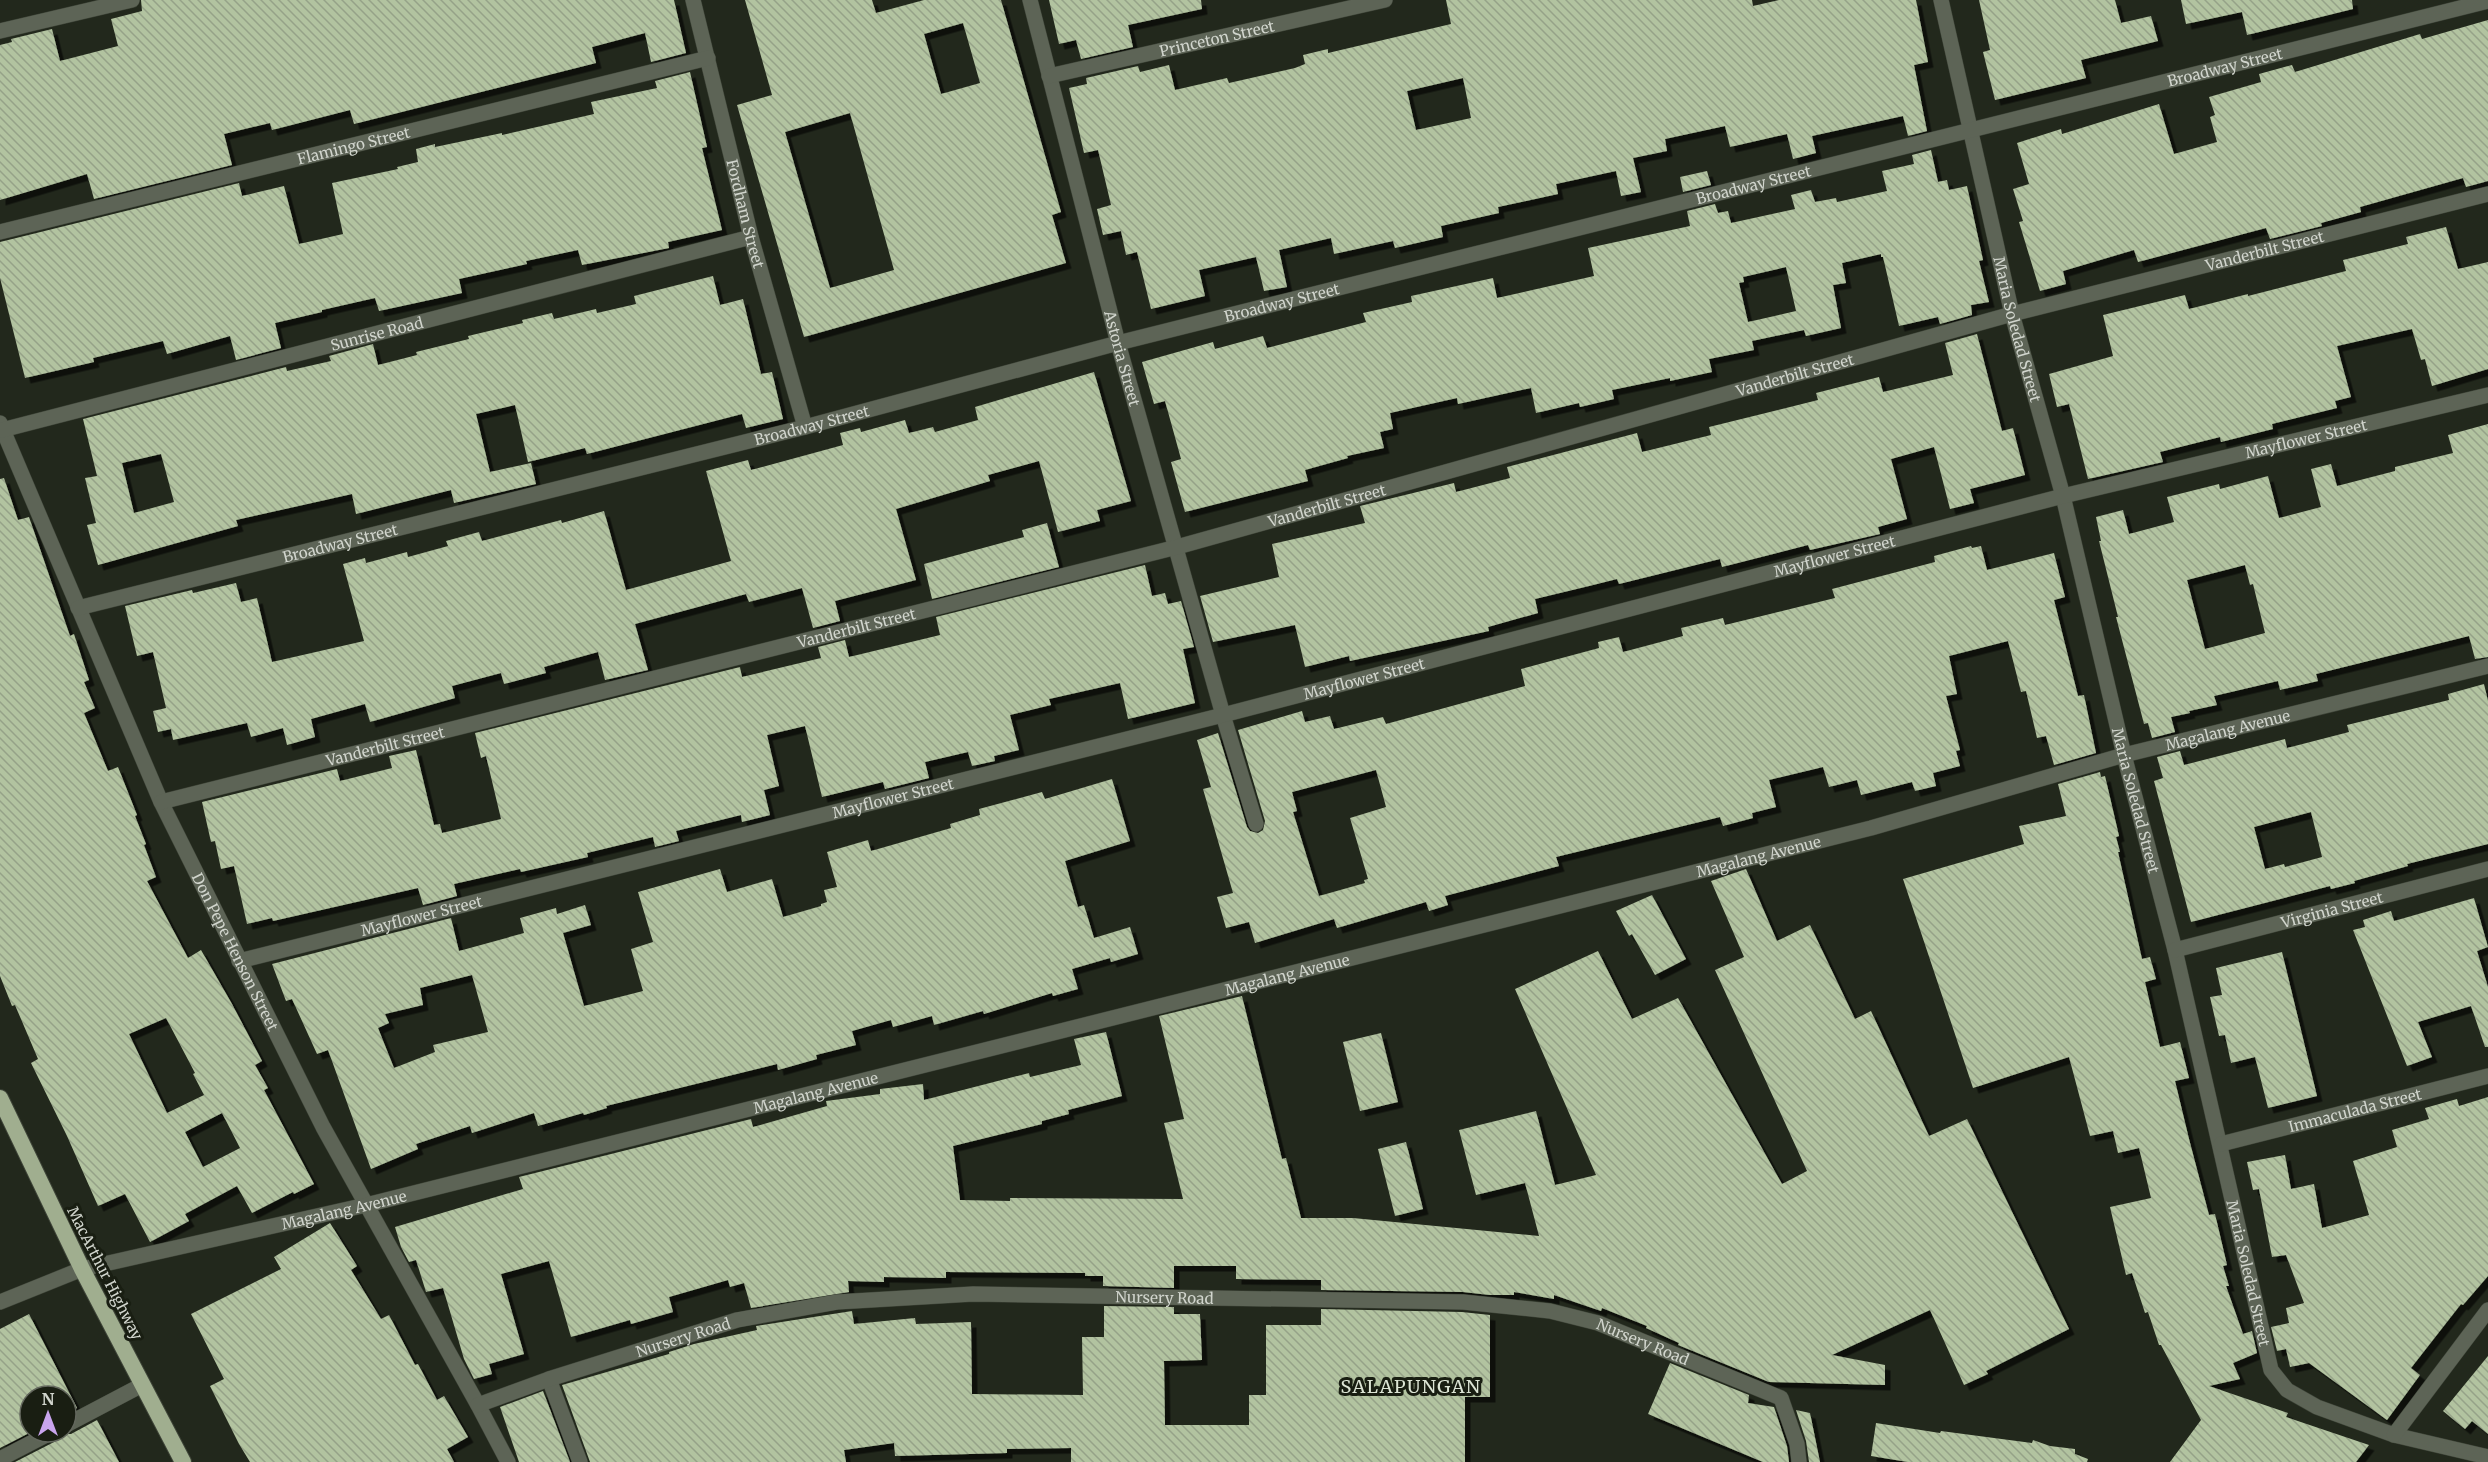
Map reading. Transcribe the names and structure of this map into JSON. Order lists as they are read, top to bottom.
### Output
{
  "streets": {
    "highway": ["MacArthur Highway"],
    "street": [
      "Princeton Street",
      "Broadway Street",
      "Flamingo Street",
      "Fordham Street",
      "Vanderbilt Street",
      "Maria Soledad Street",
      "Sunrise Road",
      "Astoria Street",
      "Mayflower Street",
      "Magalang Avenue",
      "Virginia Street",
      "Don Pepe Henson Street",
      "Immaculada Street",
      "Nursery Road"
    ]
  },
  "crossings": [
    ["Princeton Street", "Astoria Street"],
    ["Broadway Street", "Fordham Street"],
    ["Broadway Street", "Maria Soledad Street"],
    ["Broadway Street", "Astoria Street"],
    ["Broadway Street", "Don Pepe Henson Street"],
    ["Flamingo Street", "Fordham Street"],
    ["Fordham Street", "Sunrise Road"],
    ["Vanderbilt Street", "Maria Soledad Street"],
    ["Vanderbilt Street", "Astoria Street"],
    ["Vanderbilt Street", "Don Pepe Henson Street"],
    ["Maria Soledad Street", "Mayflower Street"],
    ["Maria Soledad Street", "Magalang Avenue"],
    ["Maria Soledad Street", "Virginia Street"],
    ["Maria Soledad Street", "Immaculada Street"],
    ["Sunrise Road", "Don Pepe Henson Street"],
    ["Astoria Street", "Mayflower Street"],
    ["Mayflower Street", "Don Pepe Henson Street"],
    ["Magalang Avenue", "Don Pepe Henson Street"],
    ["Magalang Avenue", "MacArthur Highway"],
    ["Don Pepe Henson Street", "Nursery Road"]
  ],
  "districts": ["SALAPUNGAN"],
  "north": "top"
}
